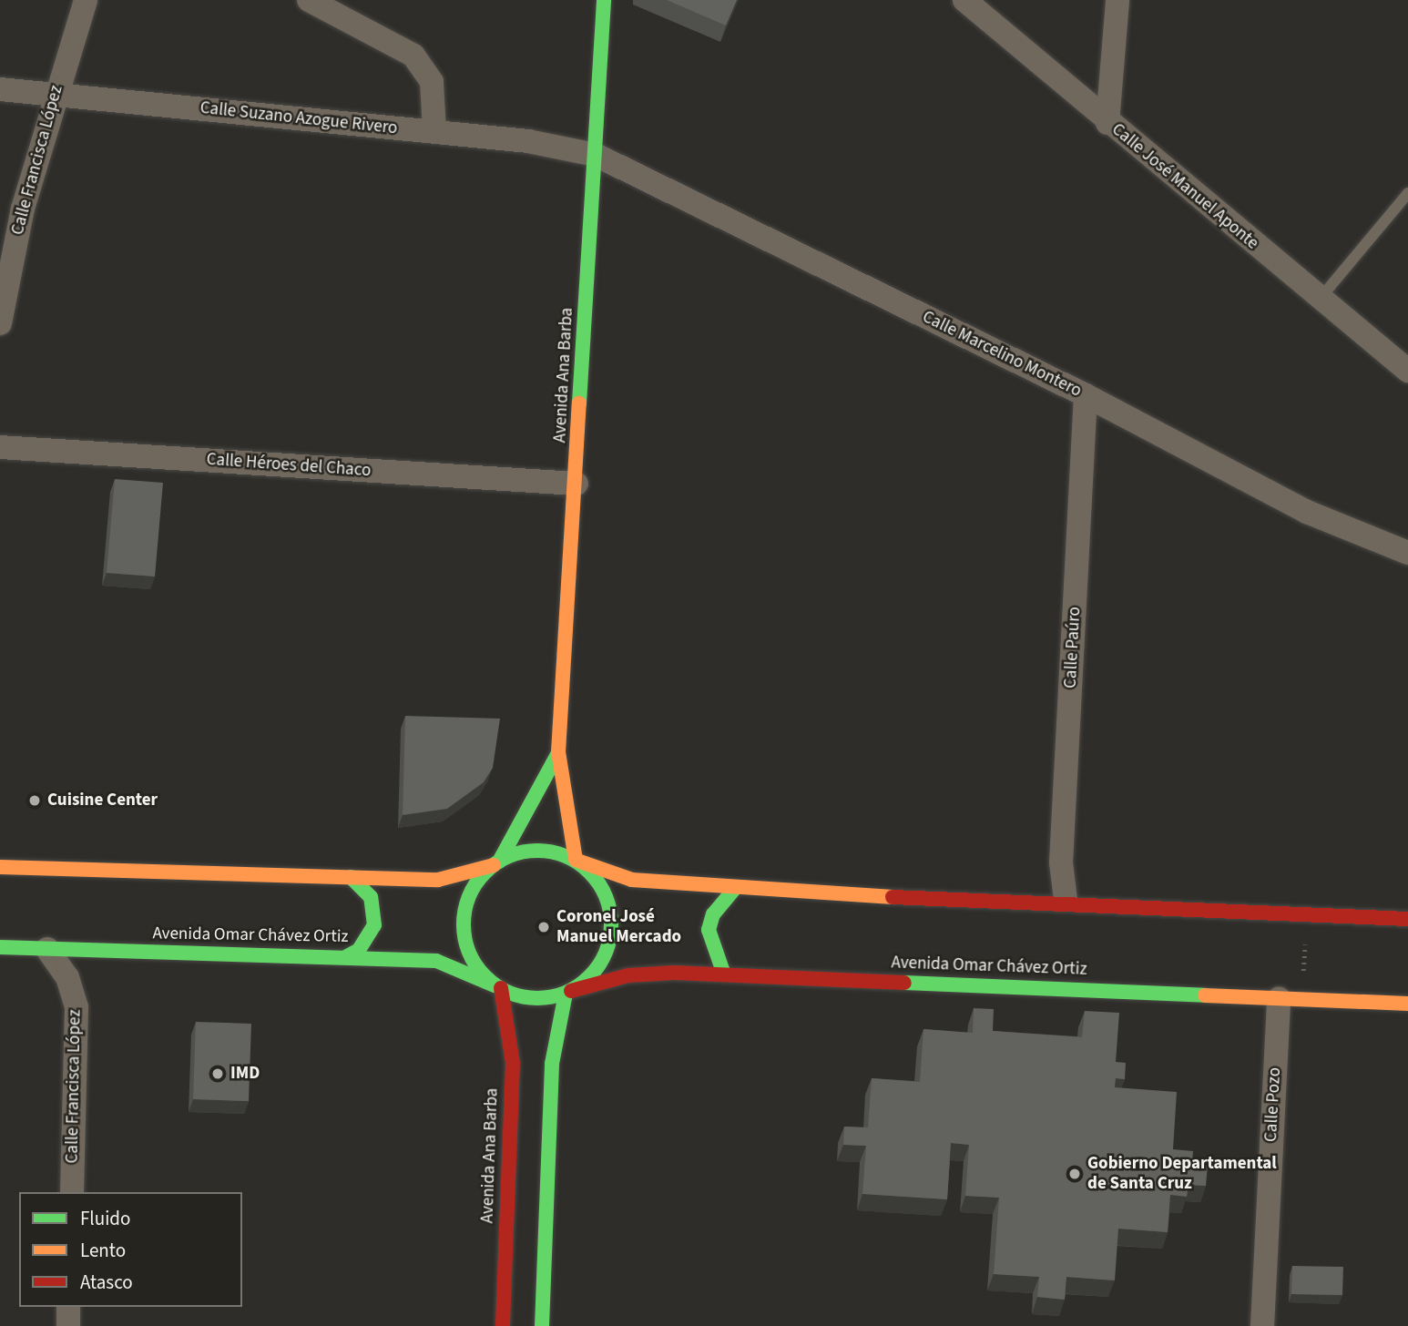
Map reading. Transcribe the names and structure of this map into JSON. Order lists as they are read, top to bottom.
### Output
{
  "streets": {
    "main road": ["Avenida Ana Barba", "Avenida Omar Chávez Ortiz"],
    "street": [
      "Calle Suzano Azogue Rivero",
      "Calle Francisca López",
      "Calle José Manuel Aponte",
      "Calle Marcelino Montero",
      "Calle Héroes del Chaco",
      "Calle Paúro",
      "Calle Pozo"
    ]
  },
  "crossings": [
    ["Calle Suzano Azogue Rivero", "Calle Francisca López"],
    ["Calle Suzano Azogue Rivero", "Calle Marcelino Montero"],
    ["Calle Suzano Azogue Rivero", "Avenida Ana Barba"],
    ["Calle Francisca López", "Avenida Omar Chávez Ortiz"],
    ["Calle Marcelino Montero", "Avenida Ana Barba"],
    ["Calle Marcelino Montero", "Calle Paúro"],
    ["Avenida Ana Barba", "Calle Héroes del Chaco"],
    ["Avenida Ana Barba", "Avenida Omar Chávez Ortiz"],
    ["Avenida Omar Chávez Ortiz", "Calle Pozo"]
  ],
  "places": [
    "Cuisine Center",
    "Coronel José Manuel Mercado",
    "IMD",
    "Gobierno Departamental de Santa Cruz"
  ],
  "legend": ["Fluido", "Lento", "Atasco"]
}
